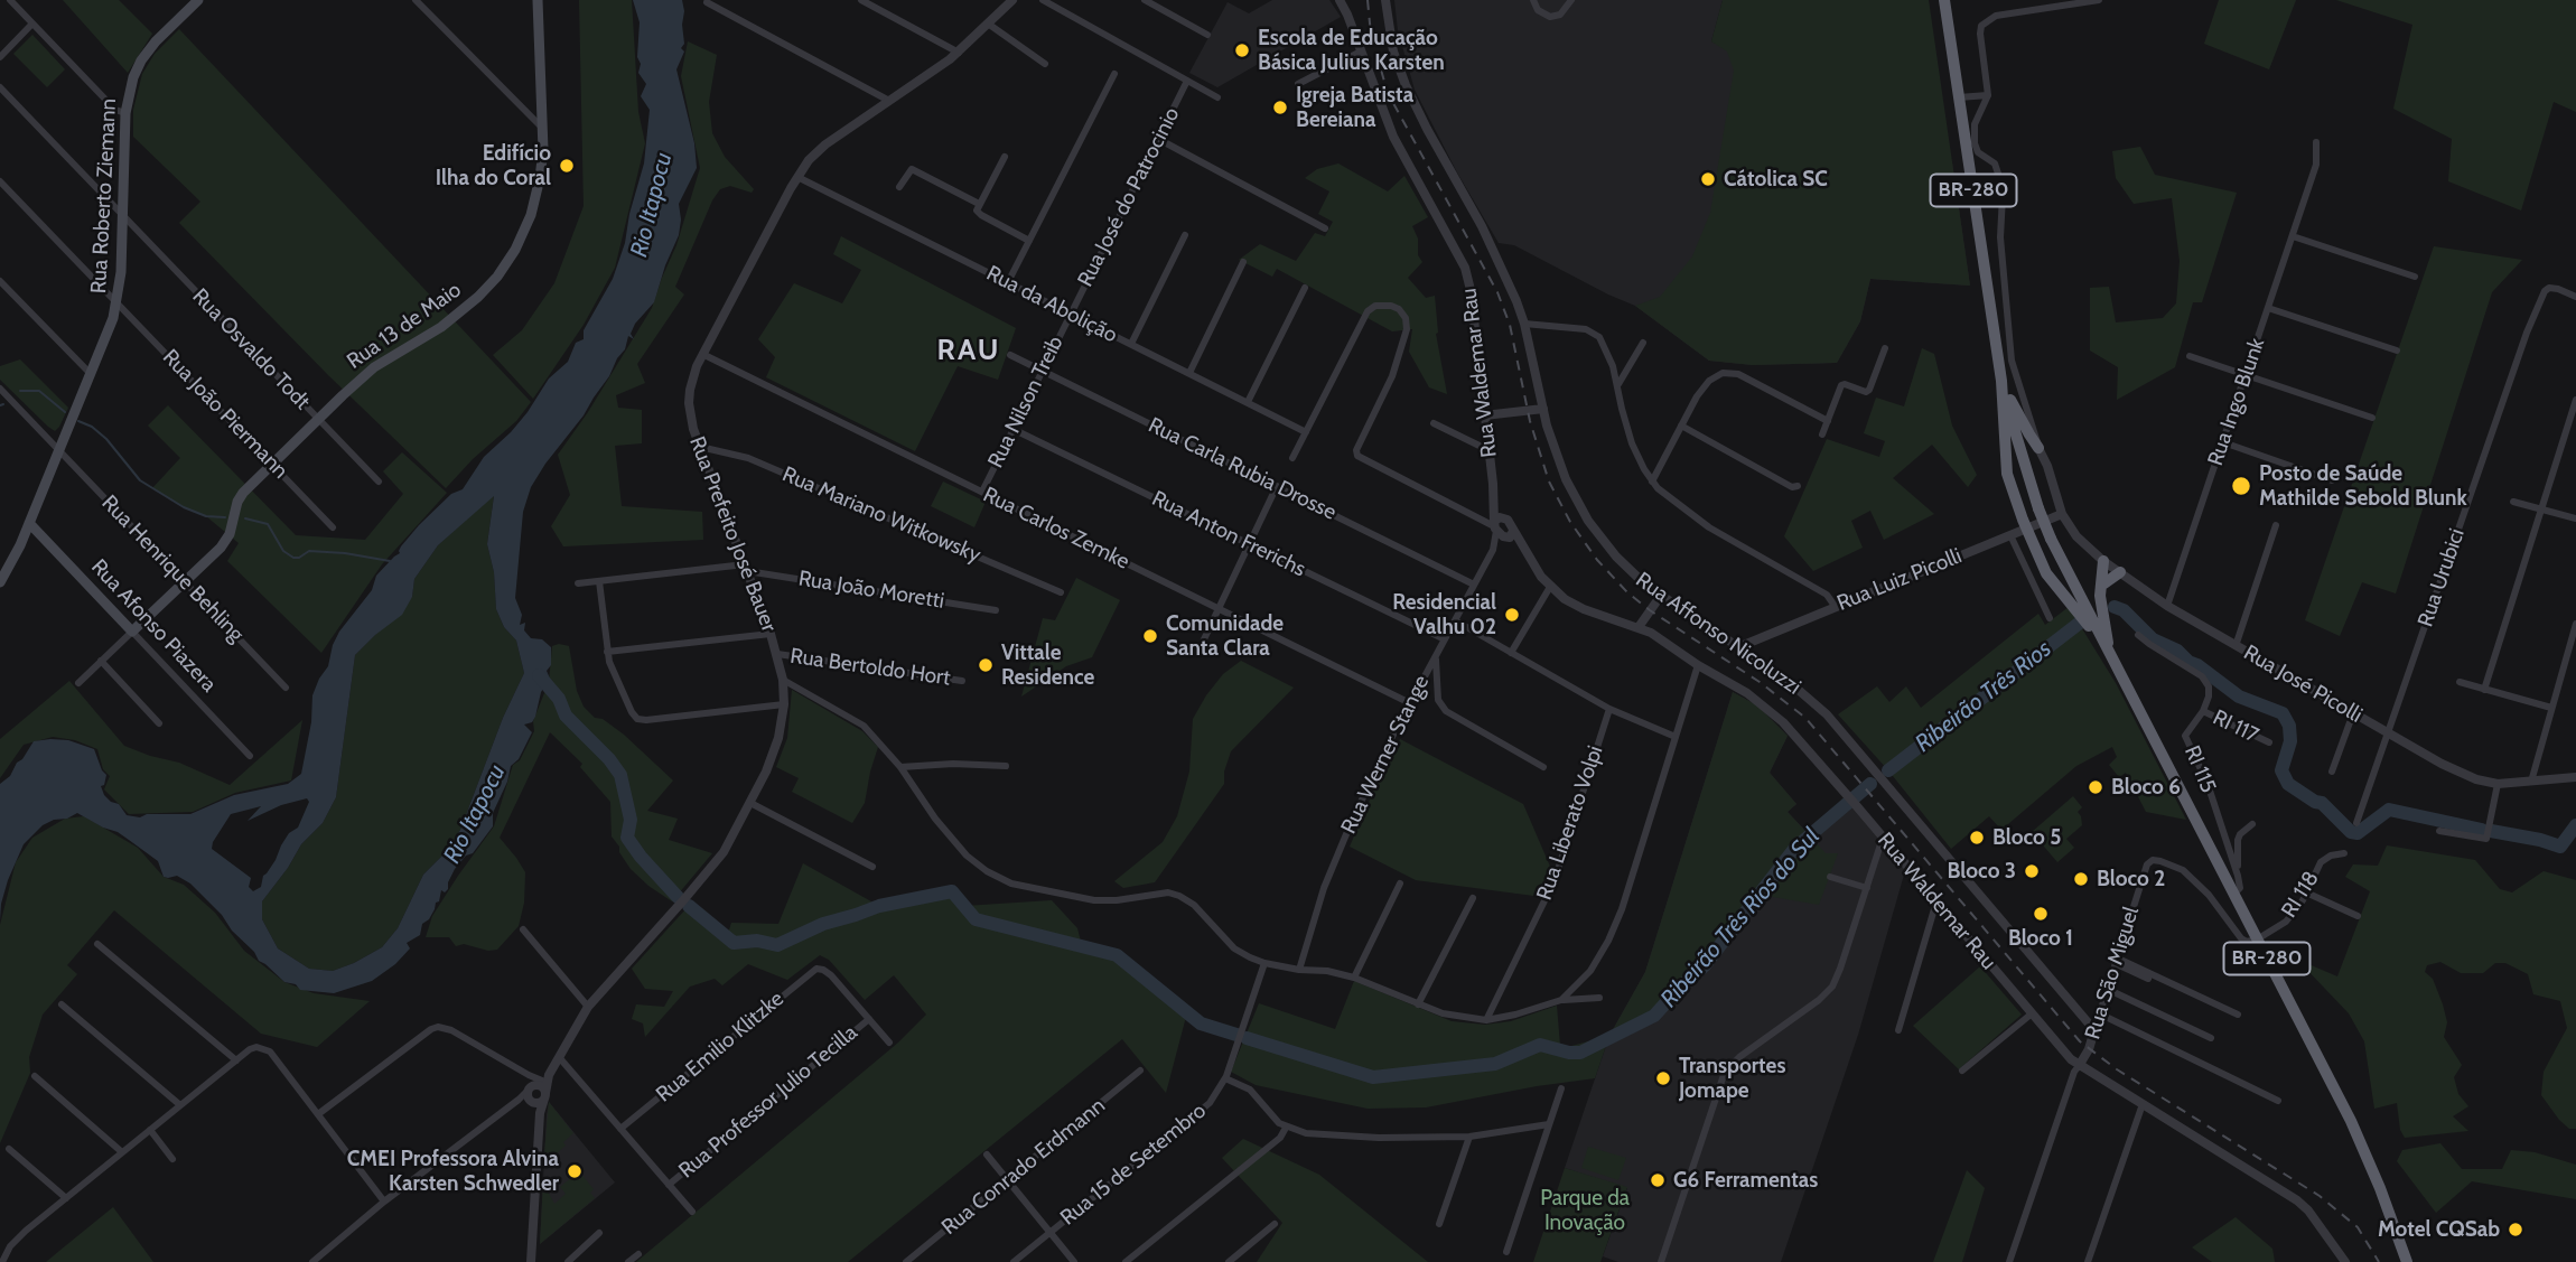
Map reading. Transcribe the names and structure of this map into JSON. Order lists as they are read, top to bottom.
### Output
{
  "streets": {
    "highway": ["BR-280"],
    "main road": ["Rua Roberto Ziemann", "Rua 13 de Maio", "Rua Afonso Piazera"],
    "street": [
      "Rua José do Patrocinio",
      "Rua da Abolição",
      "Rua Osvaldo Todt",
      "Rua Waldemar Rau",
      "Rua Nilson Treib",
      "Rua Ingo Blunk",
      "Rua João Piermann",
      "Rua Carla Rubia Drosse",
      "Rua Mariano Witkowsky",
      "Rua Carlos Zemke",
      "Rua Prefeito José Bauer",
      "Rua Anton Frerichs",
      "Rua Henrique Behling",
      "Rua Urubici",
      "Rua Luiz Picolli",
      "Rua João Moretti",
      "Rua Affonso Nicoluzzi",
      "Rua Bertoldo Hort",
      "Rua José Picolli",
      "RI 117",
      "Rua Werner Stange",
      "RI 115",
      "Rua Liberato Volpi",
      "RI 118",
      "Rua São Miguel",
      "Rua Emilio Klitzke",
      "Rua Professor Julio Tecilla",
      "Rua 15 de Setembro",
      "Rua Conrado Erdmann"
    ]
  },
  "crossings": [
    ["BR-280", "RI 118"],
    ["BR-280", "Rua São Miguel"],
    ["Rua Roberto Ziemann", "Rua Osvaldo Todt"],
    ["Rua Roberto Ziemann", "Rua João Piermann"],
    ["Rua Roberto Ziemann", "Rua Henrique Behling"],
    ["Rua Roberto Ziemann", "Rua Afonso Piazera"],
    ["Rua José do Patrocinio", "Rua da Abolição"],
    ["Rua José do Patrocinio", "Rua Nilson Treib"],
    ["Rua da Abolição", "Rua Nilson Treib"],
    ["Rua da Abolição", "Rua Prefeito José Bauer"],
    ["Rua 13 de Maio", "Rua Osvaldo Todt"],
    ["Rua 13 de Maio", "Rua João Piermann"],
    ["Rua 13 de Maio", "Rua Henrique Behling"],
    ["Rua 13 de Maio", "Rua Afonso Piazera"],
    ["Rua Waldemar Rau", "Rua Werner Stange"],
    ["Rua Waldemar Rau", "Rua São Miguel"],
    ["Rua Nilson Treib", "Rua Carla Rubia Drosse"],
    ["Rua Nilson Treib", "Rua Carlos Zemke"],
    ["Rua Nilson Treib", "Rua Anton Frerichs"],
    ["Rua Ingo Blunk", "Rua José Picolli"],
    ["Rua Carla Rubia Drosse", "Rua Werner Stange"],
    ["Rua Mariano Witkowsky", "Rua Prefeito José Bauer"],
    ["Rua Carlos Zemke", "Rua Prefeito José Bauer"],
    ["Rua Carlos Zemke", "Rua Werner Stange"],
    ["Rua Prefeito José Bauer", "Rua João Moretti"],
    ["Rua Prefeito José Bauer", "Rua Bertoldo Hort"],
    ["Rua Anton Frerichs", "Rua Werner Stange"],
    ["Rua Urubici", "Rua José Picolli"],
    ["Rua Luiz Picolli", "Rua Affonso Nicoluzzi"],
    ["Rua Luiz Picolli", "Rua José Picolli"],
    ["Rua Affonso Nicoluzzi", "Rua São Miguel"],
    ["RI 117", "RI 115"],
    ["RI 118", "Rua São Miguel"],
    ["Rua Emilio Klitzke", "Rua Professor Julio Tecilla"]
  ],
  "districts": ["RAU"],
  "water": ["Rio Itapocu", "Ribeirão Três Rios", "Ribeirão Três Rios do Sul"],
  "parks": ["Parque da Inovação"],
  "places": [
    "Escola de Educação Básica Julius Karsten",
    "Igreja Batista Bereiana",
    "Edifício Ilha do Coral",
    "Cátolica SC",
    "Posto de Saúde Mathilde Sebold Blunk",
    "Residencial Valhu 02",
    "Comunidade Santa Clara",
    "Vittale Residence",
    "Bloco 6",
    "Bloco 5",
    "Bloco 3",
    "Bloco 2",
    "Bloco 1",
    "Transportes Jomape",
    "CMEI Professora Alvina Karsten Schwedler",
    "G6 Ferramentas",
    "Motel CQSab"
  ]
}
